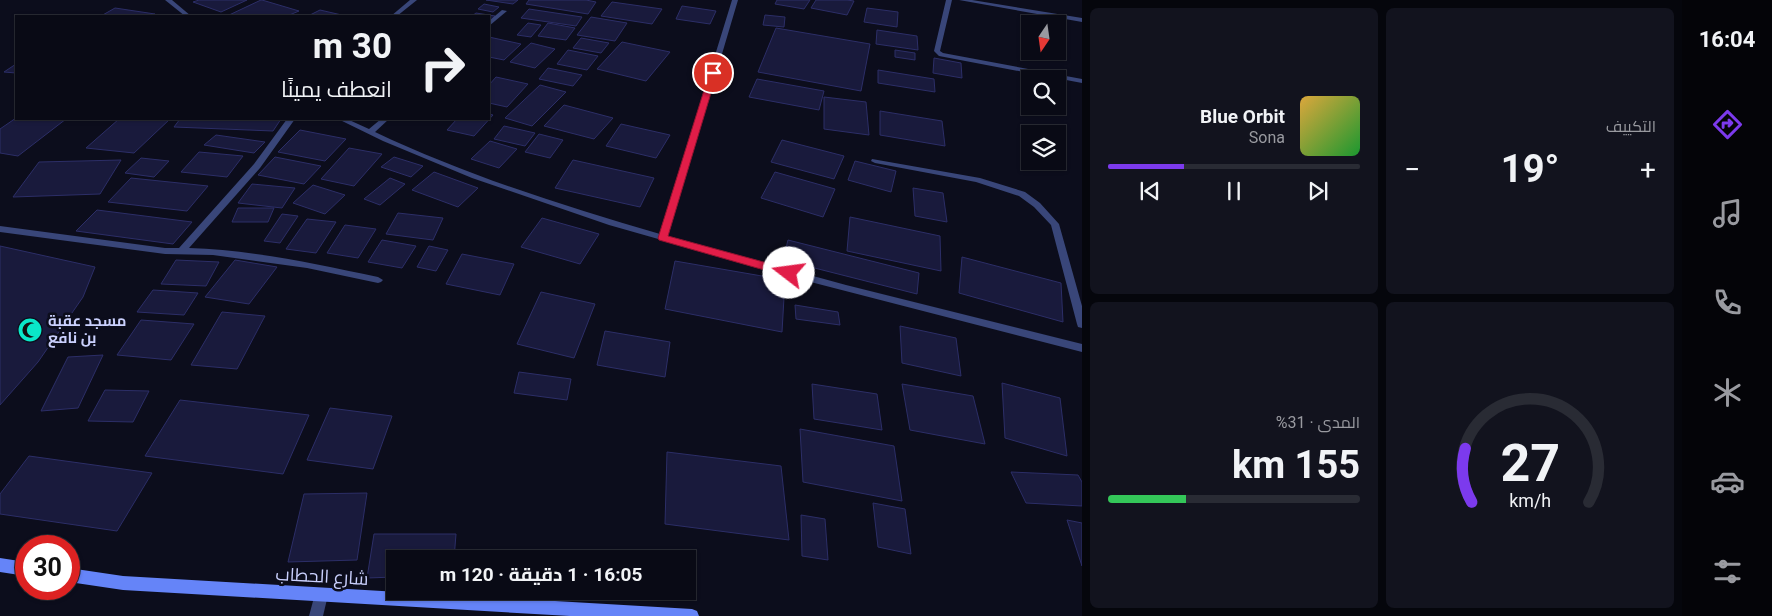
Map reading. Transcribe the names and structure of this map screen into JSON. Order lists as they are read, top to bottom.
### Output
{
  "streets": {
    "street": ["شارع الحطاب"]
  },
  "places": {
    "mosque": ["مسجد عقبة بن نافع"]
  },
  "north": "bottom",
  "page": {
    "tabs": "16:04",
    "tile": [
      "التكييف",
      ["المدى · 31%", "155 km"]
    ],
    "turn": ["30 m", "انعطف يمينًا"],
    "song": ["Blue Orbit", "Sona"],
    "heat": ["−", "19°", "+"],
    "limit": "30",
    "trip": "16:05 · 1 دقيقة · 120 m",
    "gauge": ["27", "km/h"]
  }
}
